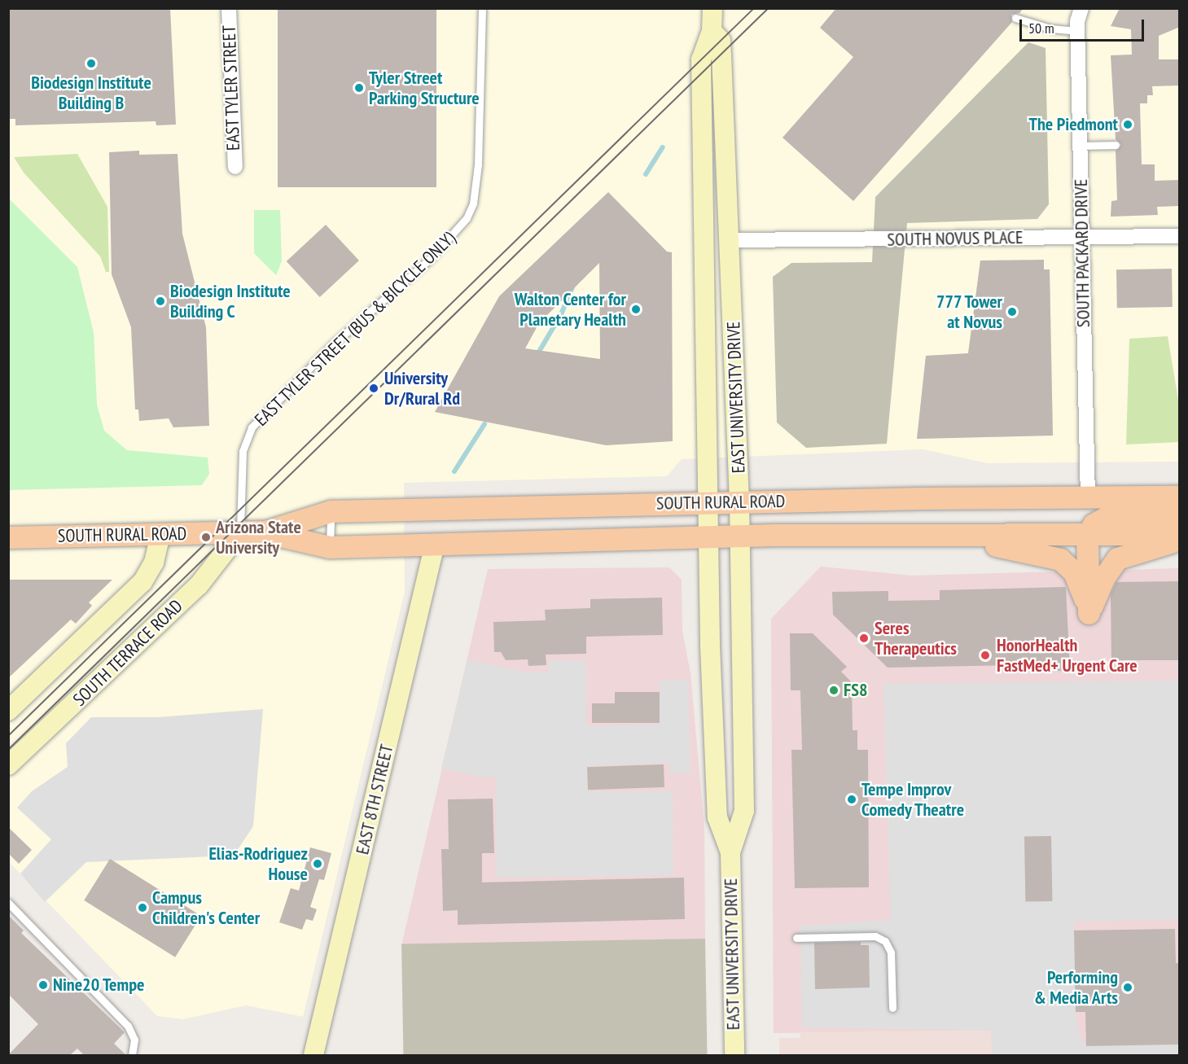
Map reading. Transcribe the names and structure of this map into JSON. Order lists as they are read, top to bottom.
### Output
{
  "streets": {
    "main road": [
      "EAST UNIVERSITY DRIVE",
      "SOUTH RURAL ROAD",
      "SOUTH TERRACE ROAD",
      "EAST 8TH STREET"
    ],
    "street": ["EAST TYLER STREET", "SOUTH NOVUS PLACE", "SOUTH PACKARD DRIVE"],
    "lane": ["EAST TYLER STREET (BUS & BICYCLE ONLY)"]
  },
  "crossings": [
    ["SOUTH NOVUS PLACE", "SOUTH PACKARD DRIVE"],
    ["SOUTH NOVUS PLACE", "EAST UNIVERSITY DRIVE"],
    ["SOUTH PACKARD DRIVE", "SOUTH RURAL ROAD"],
    ["EAST TYLER STREET (BUS & BICYCLE ONLY)", "SOUTH RURAL ROAD"],
    ["EAST TYLER STREET (BUS & BICYCLE ONLY)", "SOUTH TERRACE ROAD"],
    ["EAST UNIVERSITY DRIVE", "SOUTH RURAL ROAD"],
    ["SOUTH RURAL ROAD", "SOUTH TERRACE ROAD"],
    ["SOUTH RURAL ROAD", "EAST 8TH STREET"]
  ],
  "places": [
    "Biodesign Institute Building B",
    "Tyler Street Parking Structure",
    "The Piedmont",
    "Biodesign Institute Building C",
    "Walton Center for Planetary Health",
    "777 Tower at Novus",
    "University Dr/Rural Rd",
    "Arizona State University",
    "Seres Therapeutics",
    "HonorHealth FastMed+ Urgent Care",
    "FS8",
    "Tempe Improv Comedy Theatre",
    "Elias-Rodriguez House",
    "Campus Children's Center",
    "Nine20 Tempe",
    "Performing & Media Arts"
  ],
  "scale_bar": "50 m"
}
